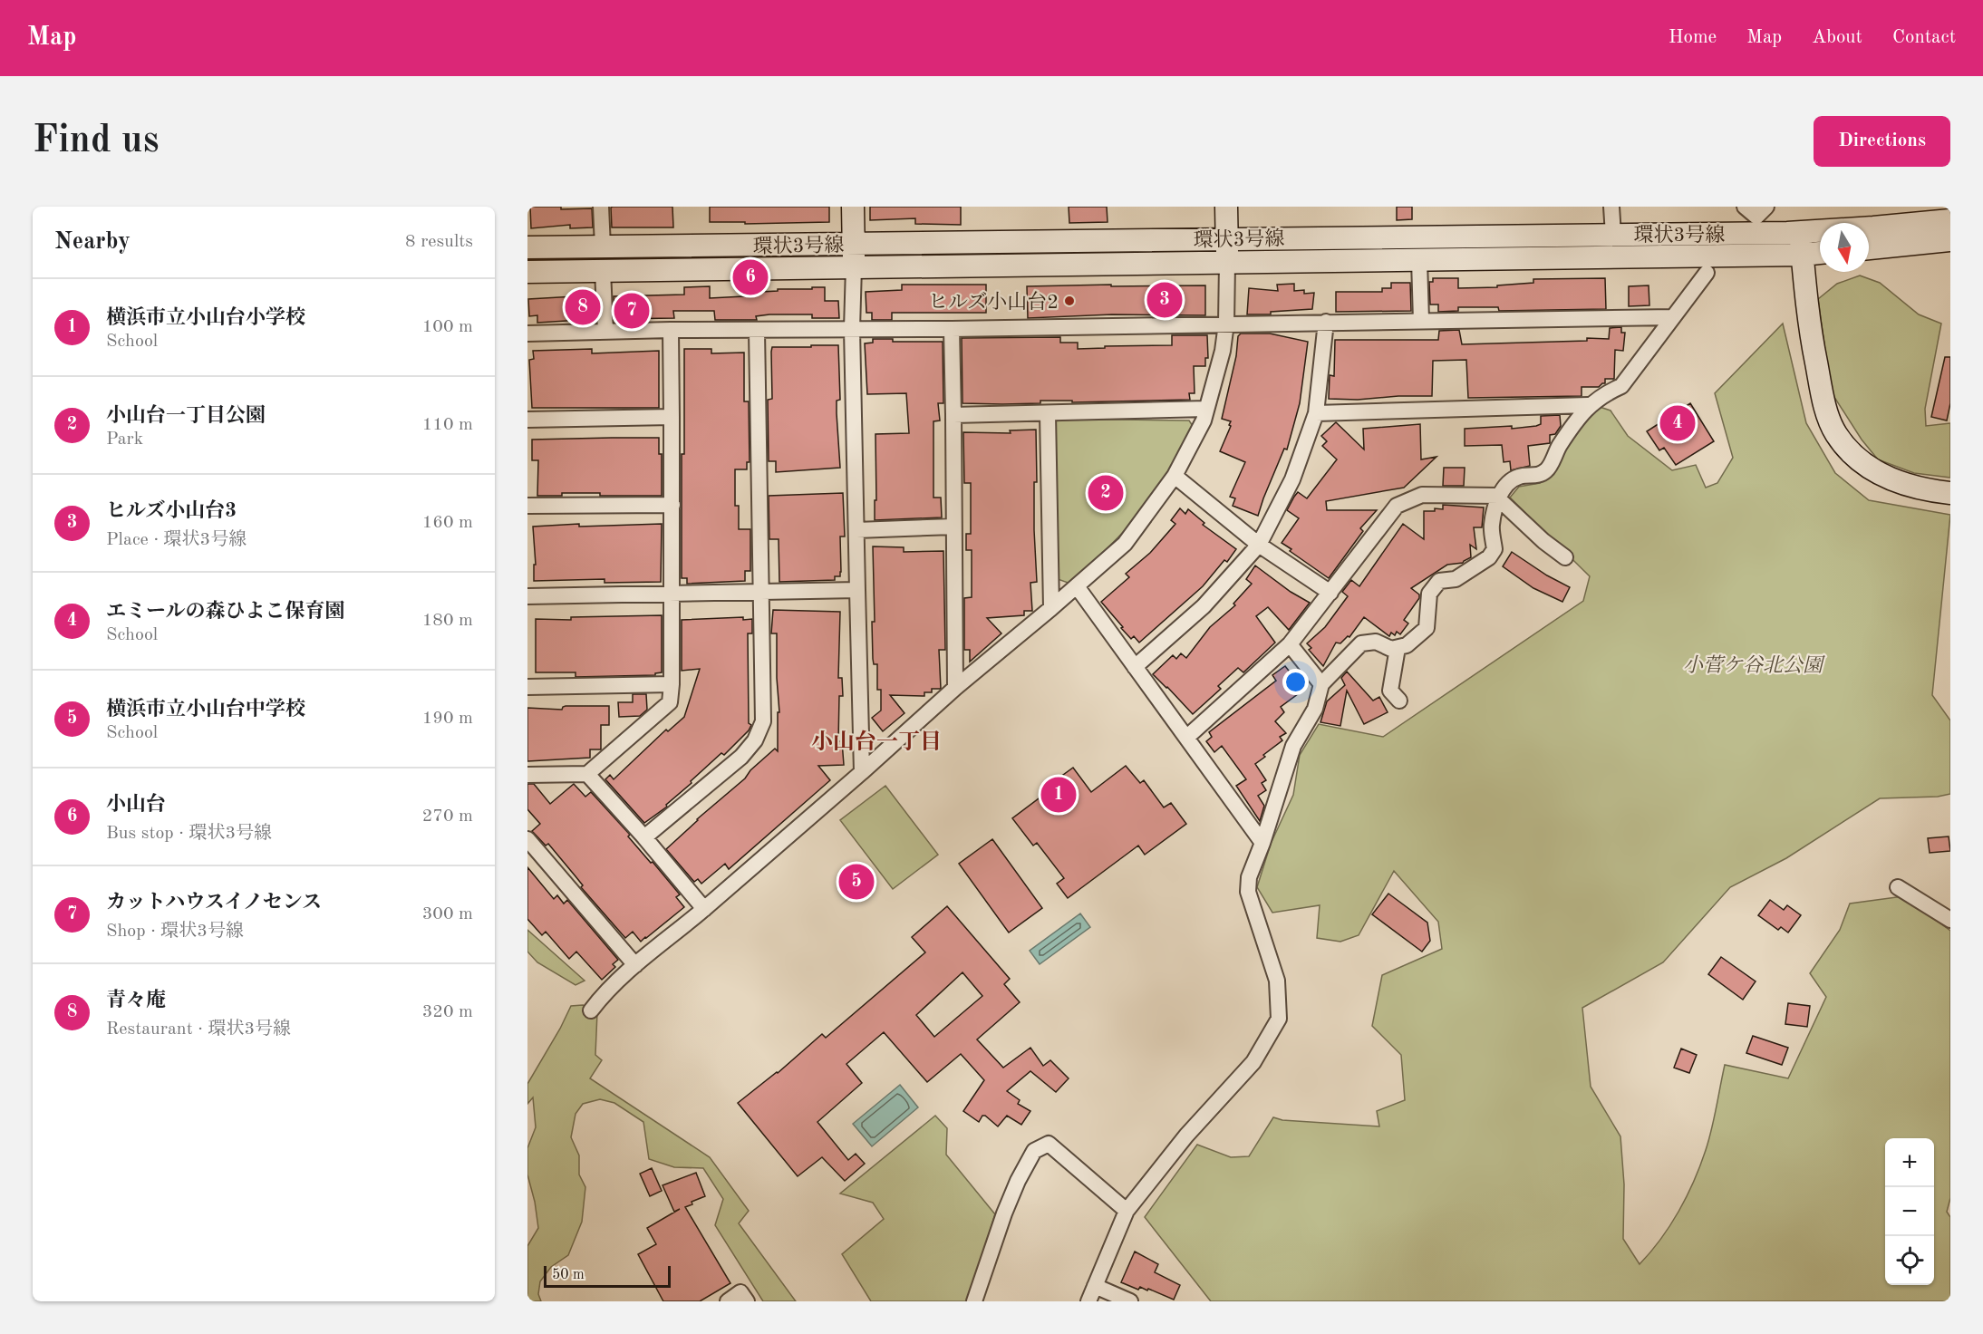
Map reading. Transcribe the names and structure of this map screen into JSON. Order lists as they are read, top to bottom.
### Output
{
  "streets": {
    "street": ["環状3号線"]
  },
  "districts": ["小山台一丁目"],
  "parks": ["小菅ケ谷北公園"],
  "places": ["ヒルズ小山台2"],
  "scale_bar": "50 m",
  "north": "bottom",
  "page": {
    "header": "Map",
    "nav": [
      "Home",
      "Map",
      "About",
      "Contact"
    ],
    "buttons": "Directions",
    "title": "Find us",
    "heading": ["Nearby", "8 results"],
    "pins": [
      "6",
      "3",
      "8",
      "7",
      "4",
      "2",
      "1",
      "5"
    ],
    "list": [
      {
        "mark": "1",
        "name": "横浜市立小山台小学校",
        "note": "School",
        "value": "100 m"
      },
      {
        "mark": "2",
        "name": "小山台一丁目公園",
        "note": "Park",
        "value": "110 m"
      },
      {
        "mark": "3",
        "name": "ヒルズ小山台3",
        "note": "Place · 環状3号線",
        "value": "160 m"
      },
      {
        "mark": "4",
        "name": "エミールの森ひよこ保育園",
        "note": "School",
        "value": "180 m"
      },
      {
        "mark": "5",
        "name": "横浜市立小山台中学校",
        "note": "School",
        "value": "190 m"
      },
      {
        "mark": "6",
        "name": "小山台",
        "note": "Bus stop · 環状3号線",
        "value": "270 m"
      },
      {
        "mark": "7",
        "name": "カットハウスイノセンス",
        "note": "Shop · 環状3号線",
        "value": "300 m"
      },
      {
        "mark": "8",
        "name": "青々庵",
        "note": "Restaurant · 環状3号線",
        "value": "320 m"
      }
    ],
    "map_buttons": ["+", "−"],
    "scale": "50 m"
  }
}
